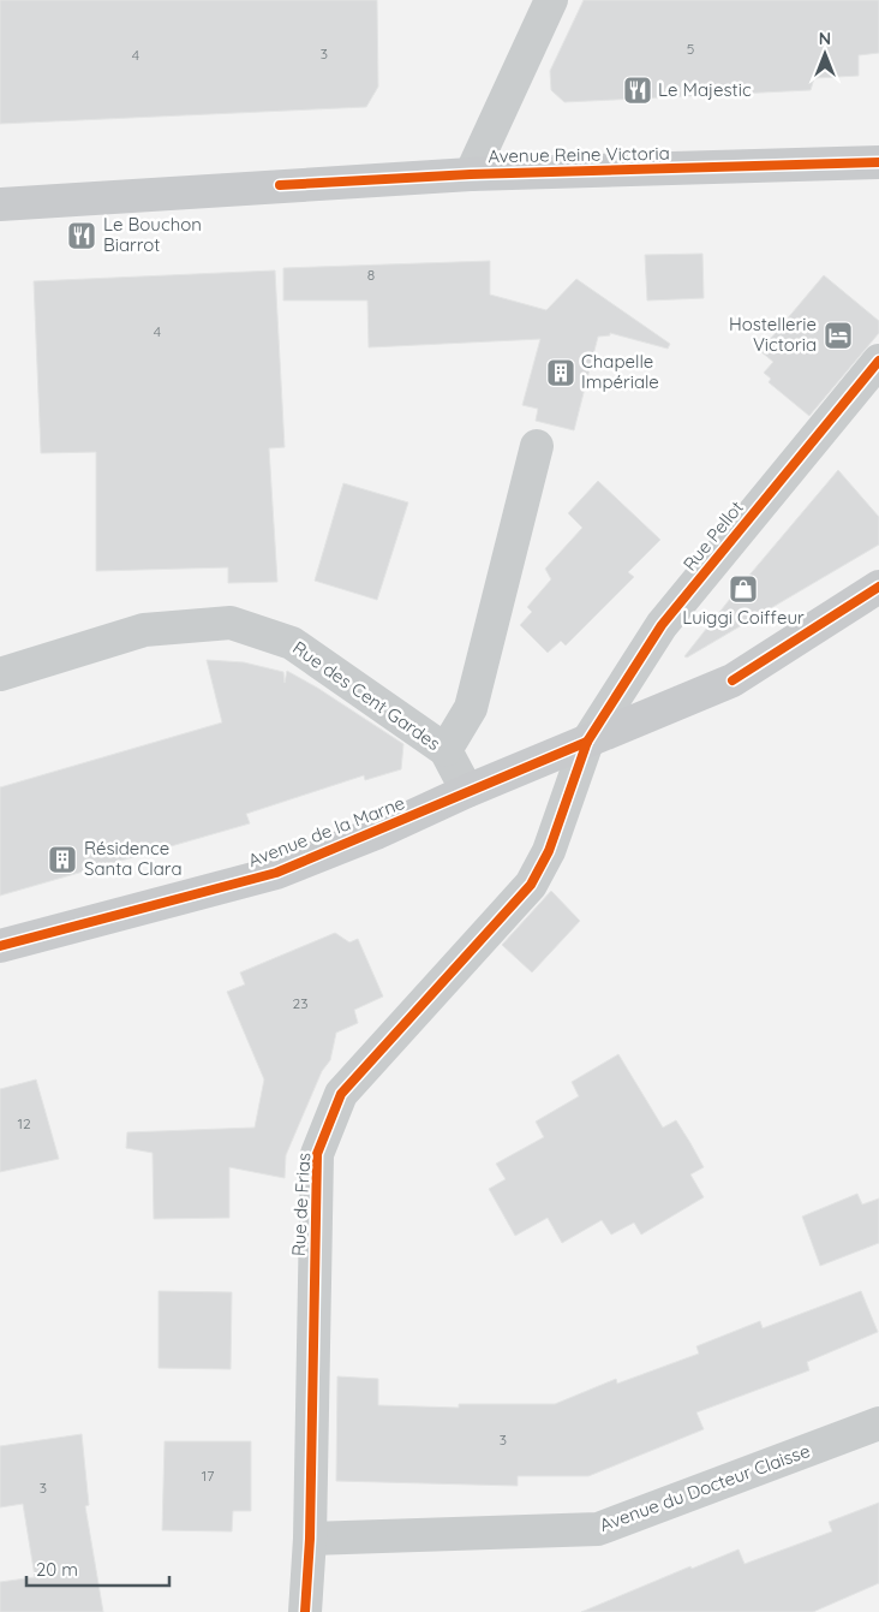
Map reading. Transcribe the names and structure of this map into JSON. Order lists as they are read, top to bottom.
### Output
{
  "streets": {
    "main road": ["Avenue Reine Victoria", "Avenue de la Marne"],
    "street": [
      "Rue Pellot",
      "Rue des Cent Gardes",
      "Rue de Frias",
      "Avenue du Docteur Claisse"
    ]
  },
  "crossings": [
    ["Rue Pellot", "Avenue de la Marne"],
    ["Rue Pellot", "Rue de Frias"],
    ["Rue des Cent Gardes", "Avenue de la Marne"],
    ["Avenue de la Marne", "Rue de Frias"],
    ["Rue de Frias", "Avenue du Docteur Claisse"]
  ],
  "places": {
    "restaurant": ["Le Majestic", "Le Bouchon Biarrot"],
    "hotel": ["Hostellerie Victoria"],
    "building": ["Chapelle Impériale", "Résidence Santa Clara"],
    "shop": ["Luiggi Coiffeur"]
  },
  "house_numbers": [
    "5",
    "3",
    "4",
    "8",
    "4",
    "23",
    "12",
    "3",
    "17",
    "3"
  ],
  "scale_bar": "20 m",
  "north": "top"
}
